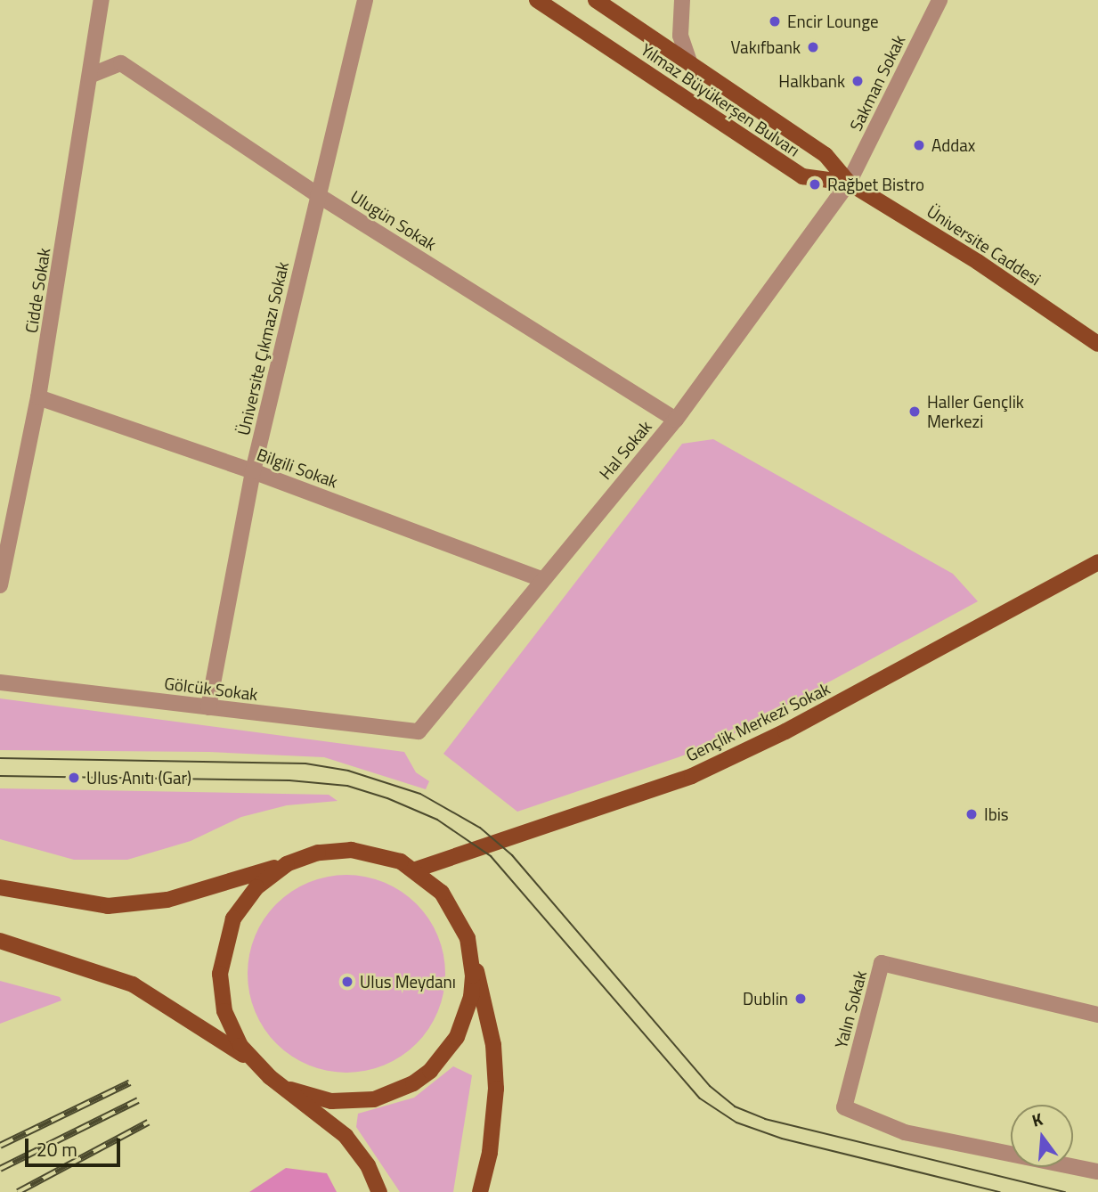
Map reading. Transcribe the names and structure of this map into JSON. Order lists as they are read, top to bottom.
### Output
{
  "streets": {
    "main road": ["Yılmaz Büyükerşen Bulvarı", "Üniversite Caddesi", "Gençlik Merkezi Sokak"],
    "street": [
      "Sakman Sokak",
      "Ulugün Sokak",
      "Cidde Sokak",
      "Üniversite Çıkmazı Sokak",
      "Hal Sokak",
      "Bilgili Sokak",
      "Gölcük Sokak",
      "Yalın Sokak"
    ]
  },
  "crossings": [
    ["Sakman Sokak", "Yılmaz Büyükerşen Bulvarı"],
    ["Sakman Sokak", "Üniversite Caddesi"],
    ["Sakman Sokak", "Hal Sokak"],
    ["Yılmaz Büyükerşen Bulvarı", "Üniversite Caddesi"],
    ["Yılmaz Büyükerşen Bulvarı", "Hal Sokak"],
    ["Ulugün Sokak", "Cidde Sokak"],
    ["Ulugün Sokak", "Üniversite Çıkmazı Sokak"],
    ["Ulugün Sokak", "Hal Sokak"],
    ["Üniversite Caddesi", "Hal Sokak"],
    ["Cidde Sokak", "Bilgili Sokak"],
    ["Üniversite Çıkmazı Sokak", "Bilgili Sokak"],
    ["Üniversite Çıkmazı Sokak", "Gölcük Sokak"],
    ["Hal Sokak", "Bilgili Sokak"],
    ["Hal Sokak", "Gölcük Sokak"]
  ],
  "places": [
    "Encir Lounge",
    "Vakıfbank",
    "Halkbank",
    "Addax",
    "Rağbet Bistro",
    "Haller Gençlik Merkezi",
    "Ulus Anıtı (Gar)",
    "Ibis",
    "Ulus Meydanı",
    "Dublin"
  ],
  "scale_bar": "20 m",
  "north": "top"
}
